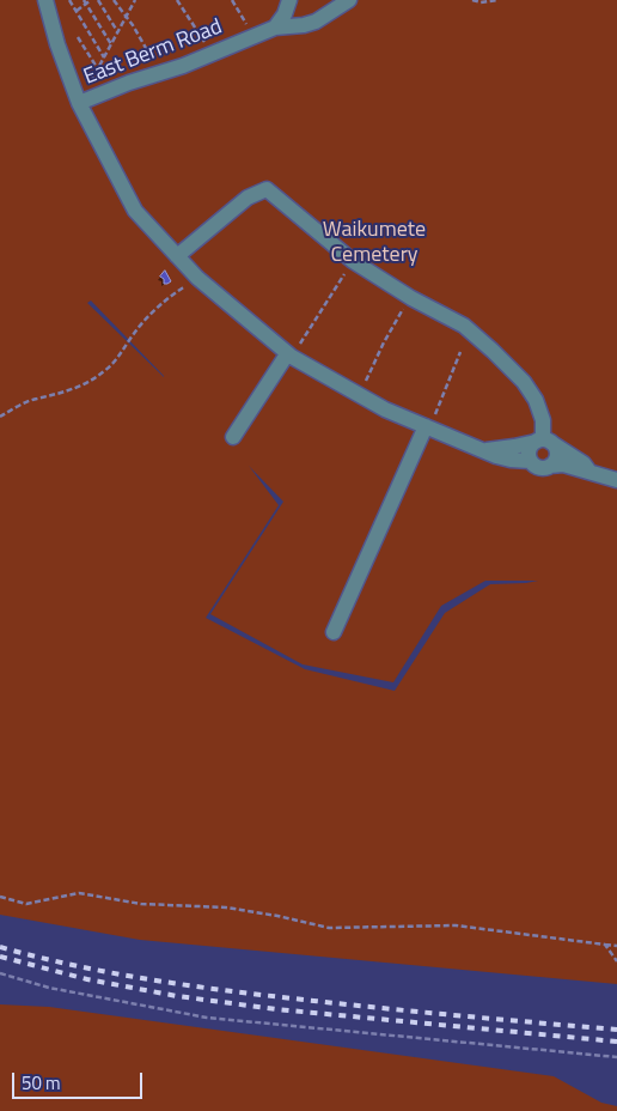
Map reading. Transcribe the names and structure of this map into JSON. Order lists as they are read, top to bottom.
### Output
{
  "streets": {
    "lane": ["East Berm Road"]
  },
  "parks": ["Waikumete Cemetery"],
  "scale_bar": "50 m"
}
